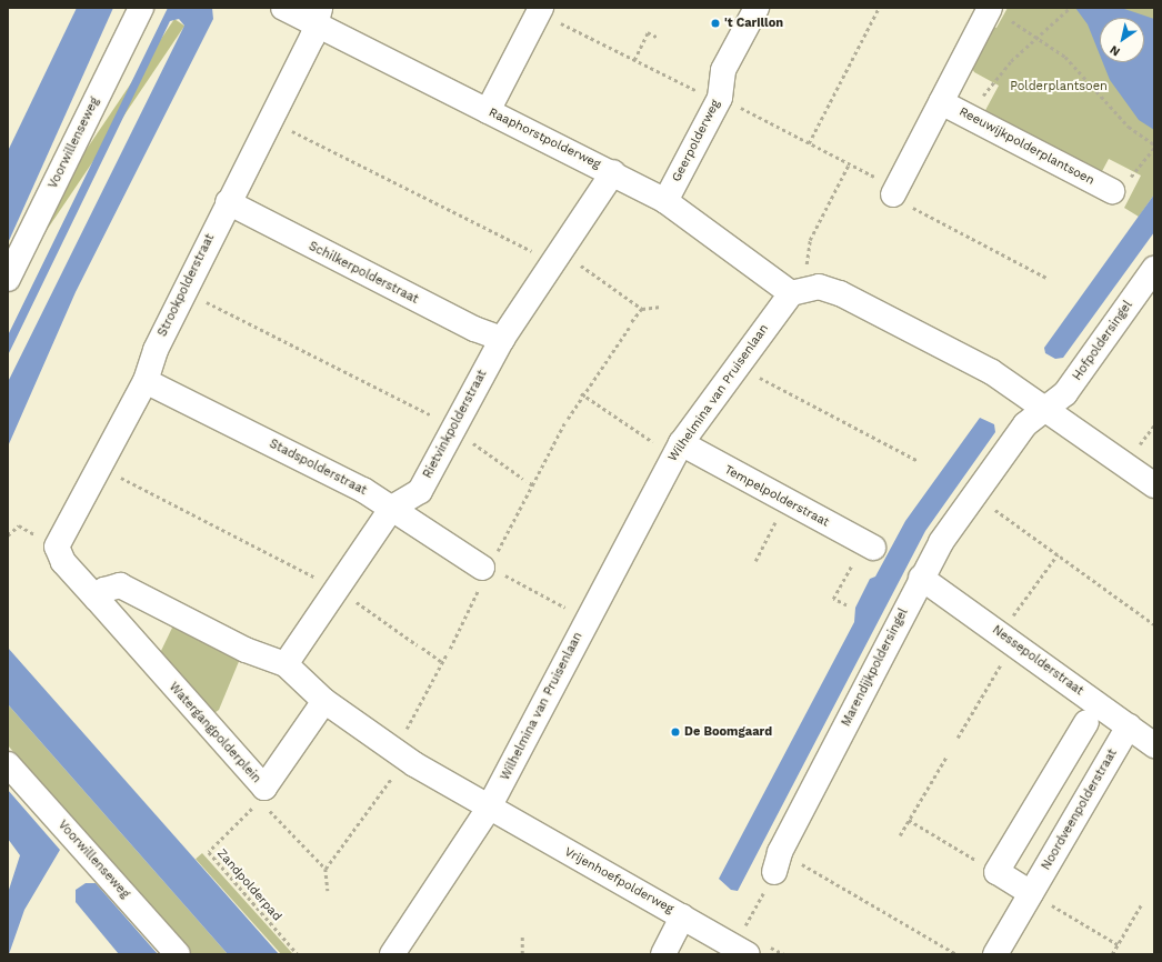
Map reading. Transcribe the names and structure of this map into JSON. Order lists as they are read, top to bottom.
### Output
{
  "streets": {
    "street": [
      "Raaphorstpolderweg",
      "Geerpolderweg",
      "Voorwillenseweg",
      "Reeuwijkpolderplantsoen",
      "Schilkerpolderstraat",
      "Strookpolderstraat",
      "Hofpoldersingel",
      "Wilhelmina van Pruisenlaan",
      "Rietvinkpolderstraat",
      "Stadspolderstraat",
      "Tempelpolderstraat",
      "Nessepolderstraat",
      "Marendijkpoldersingel",
      "Watergangpolderplein",
      "Noordveenpolderstraat",
      "Vrijenhoefpolderweg"
    ],
    "path": ["Zandpolderpad"]
  },
  "crossings": [
    ["Raaphorstpolderweg", "Geerpolderweg"],
    ["Raaphorstpolderweg", "Strookpolderstraat"],
    ["Raaphorstpolderweg", "Wilhelmina van Pruisenlaan"],
    ["Raaphorstpolderweg", "Rietvinkpolderstraat"],
    ["Schilkerpolderstraat", "Strookpolderstraat"],
    ["Schilkerpolderstraat", "Rietvinkpolderstraat"],
    ["Strookpolderstraat", "Stadspolderstraat"],
    ["Strookpolderstraat", "Watergangpolderplein"],
    ["Hofpoldersingel", "Marendijkpoldersingel"],
    ["Wilhelmina van Pruisenlaan", "Tempelpolderstraat"],
    ["Wilhelmina van Pruisenlaan", "Vrijenhoefpolderweg"],
    ["Rietvinkpolderstraat", "Stadspolderstraat"],
    ["Nessepolderstraat", "Marendijkpoldersingel"],
    ["Nessepolderstraat", "Noordveenpolderstraat"],
    ["Watergangpolderplein", "Zandpolderpad"]
  ],
  "parks": ["Polderplantsoen"],
  "places": ["'t Carillon", "De Boomgaard"],
  "north": "bottom left"
}
